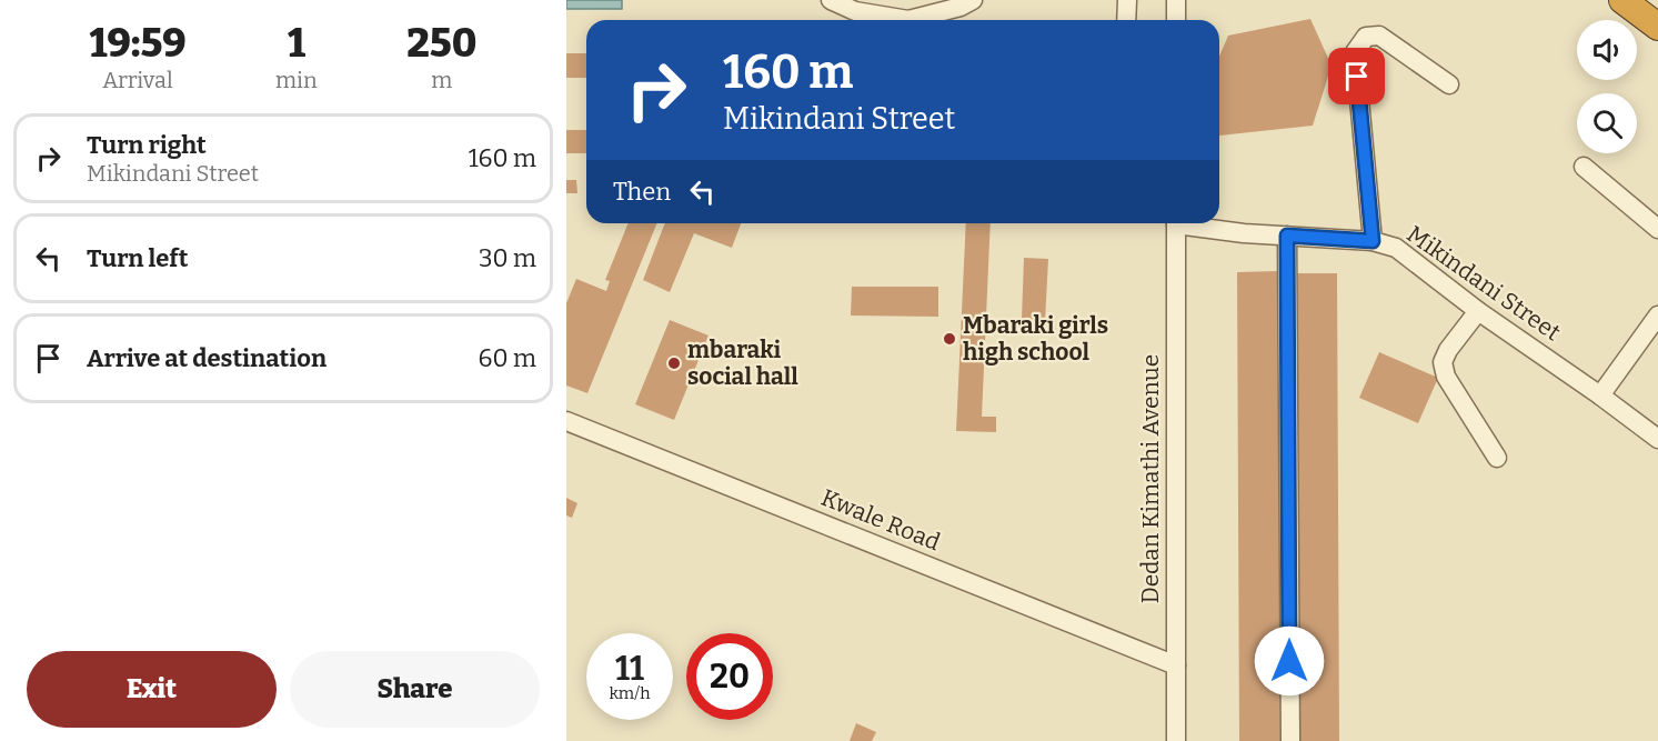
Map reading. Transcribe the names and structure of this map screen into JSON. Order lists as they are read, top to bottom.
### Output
{
  "streets": {
    "street": ["Mikindani Street", "Dedan Kimathi Avenue", "Kwale Road"]
  },
  "crossings": [
    ["Dedan Kimathi Avenue", "Kwale Road"]
  ],
  "places": ["Mbaraki girls high school", "mbaraki social hall"],
  "page": {
    "eta": [
      "19:59",
      "Arrival",
      "1",
      "min",
      "250",
      "m"
    ],
    "turn": ["160 m", "Mikindani Street"],
    "list": [
      {
        "name": "Turn right",
        "note": "Mikindani Street",
        "value": "160 m"
      },
      {
        "name": "Turn left",
        "value": "30 m"
      },
      {
        "name": "Arrive at destination",
        "value": "60 m"
      }
    ],
    "then": "Then",
    "speed": "11 km/h",
    "limit": "20",
    "buttons": ["Exit", "Share"]
  }
}
